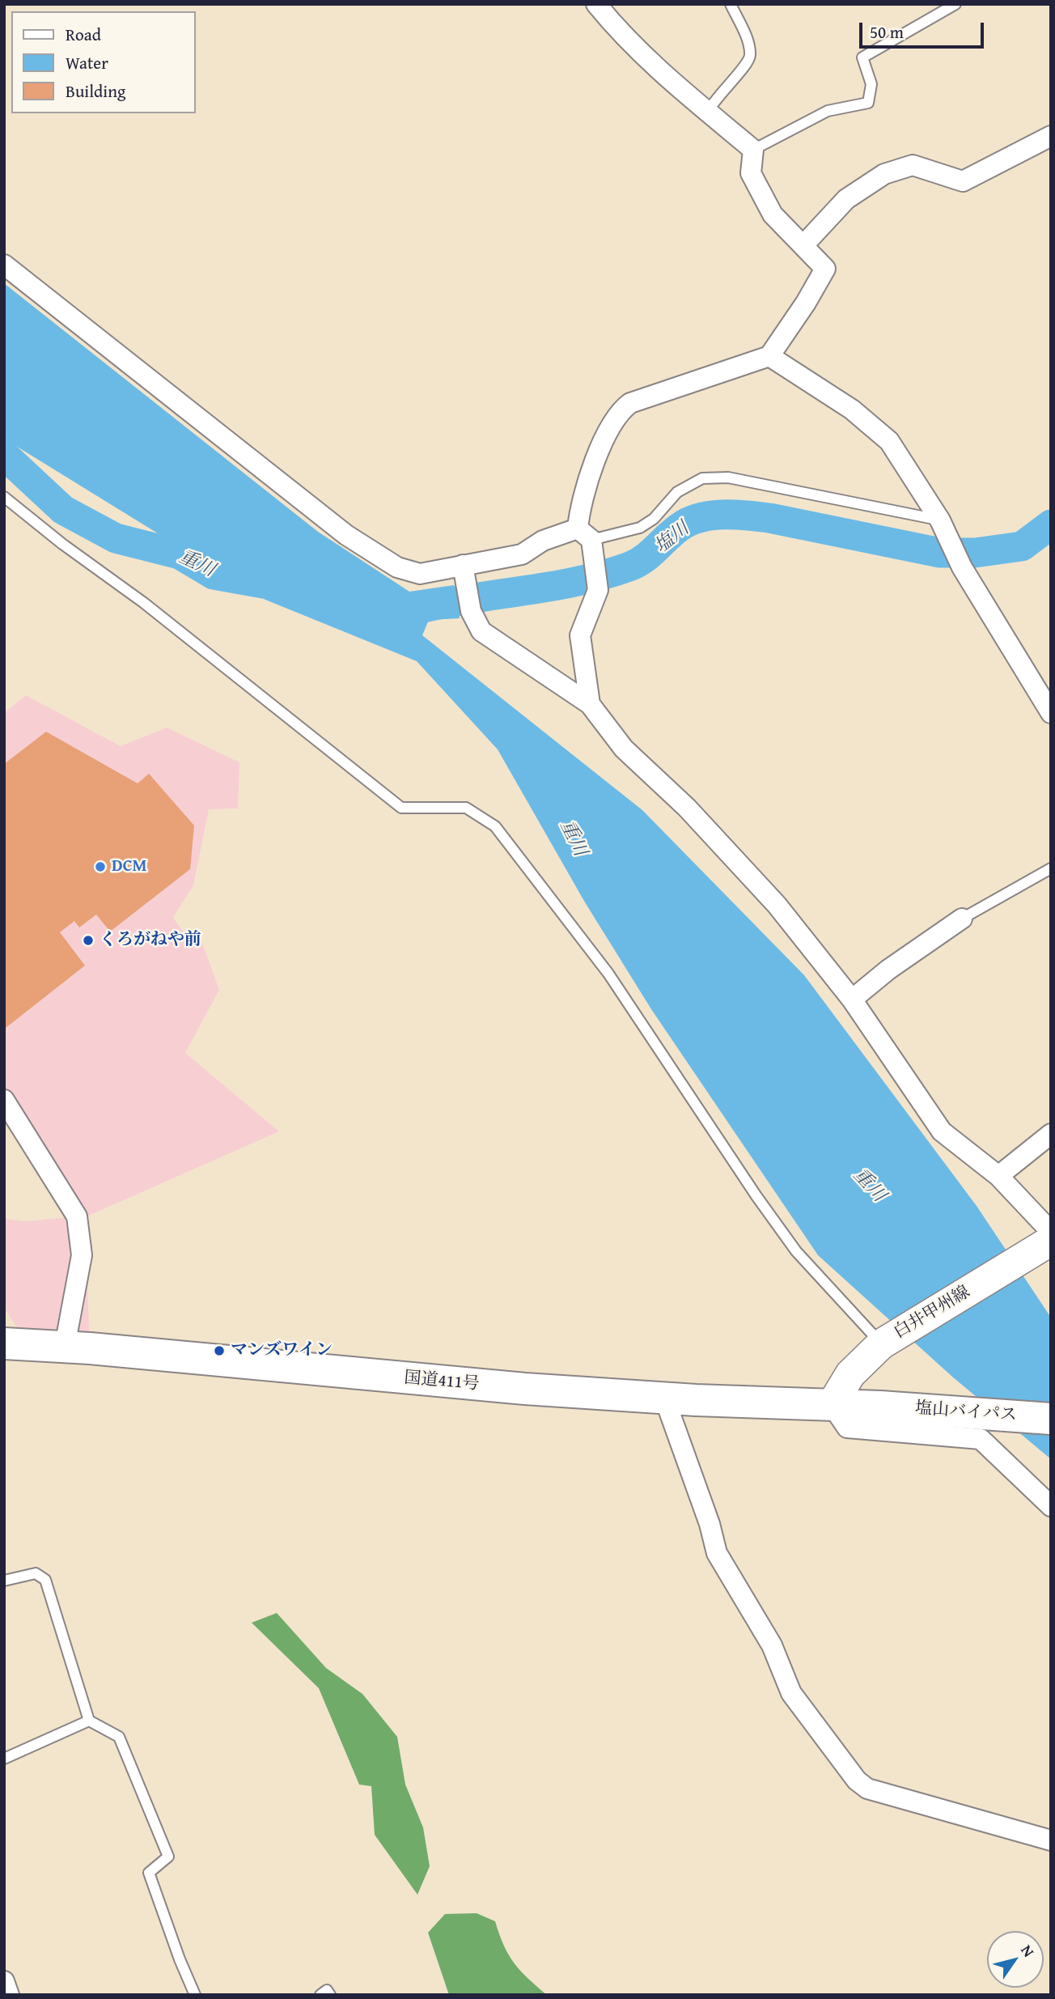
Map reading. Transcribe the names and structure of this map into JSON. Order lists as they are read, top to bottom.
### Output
{
  "streets": {
    "highway": ["国道411号", "塩山バイパス"],
    "main road": ["白井甲州線"]
  },
  "crossings": [
    ["白井甲州線", "国道411号"],
    ["国道411号", "塩山バイパス"]
  ],
  "water": ["塩川", "重川"],
  "places": ["DCM", "くろがねや前", "マンズワイン"],
  "legend": ["Road", "Water", "Building"],
  "scale_bar": "50 m",
  "north": "top right"
}
